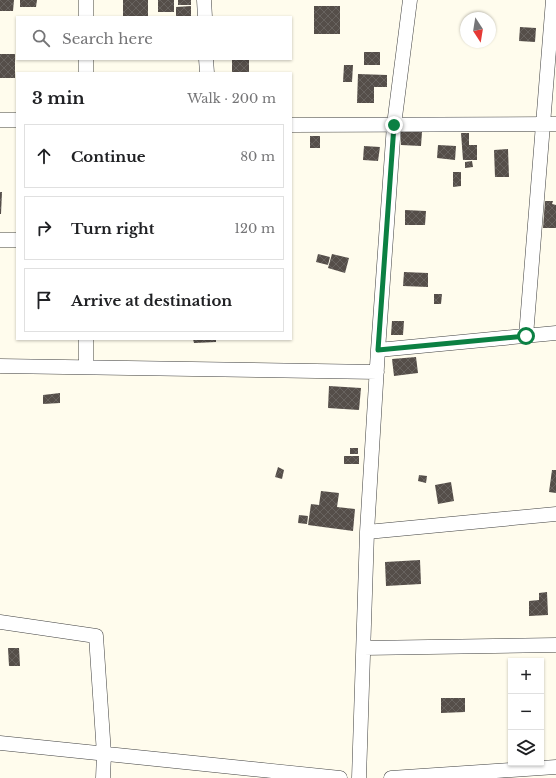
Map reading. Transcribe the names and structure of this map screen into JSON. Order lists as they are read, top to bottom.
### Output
{
  "north": "bottom",
  "page": {
    "search": "Search here",
    "heading": ["3 min", "Walk · 200 m"],
    "list": [
      ["Continue", "80 m"],
      ["Turn right", "120 m"],
      "Arrive at destination"
    ],
    "map_buttons": ["+", "−"]
  }
}
